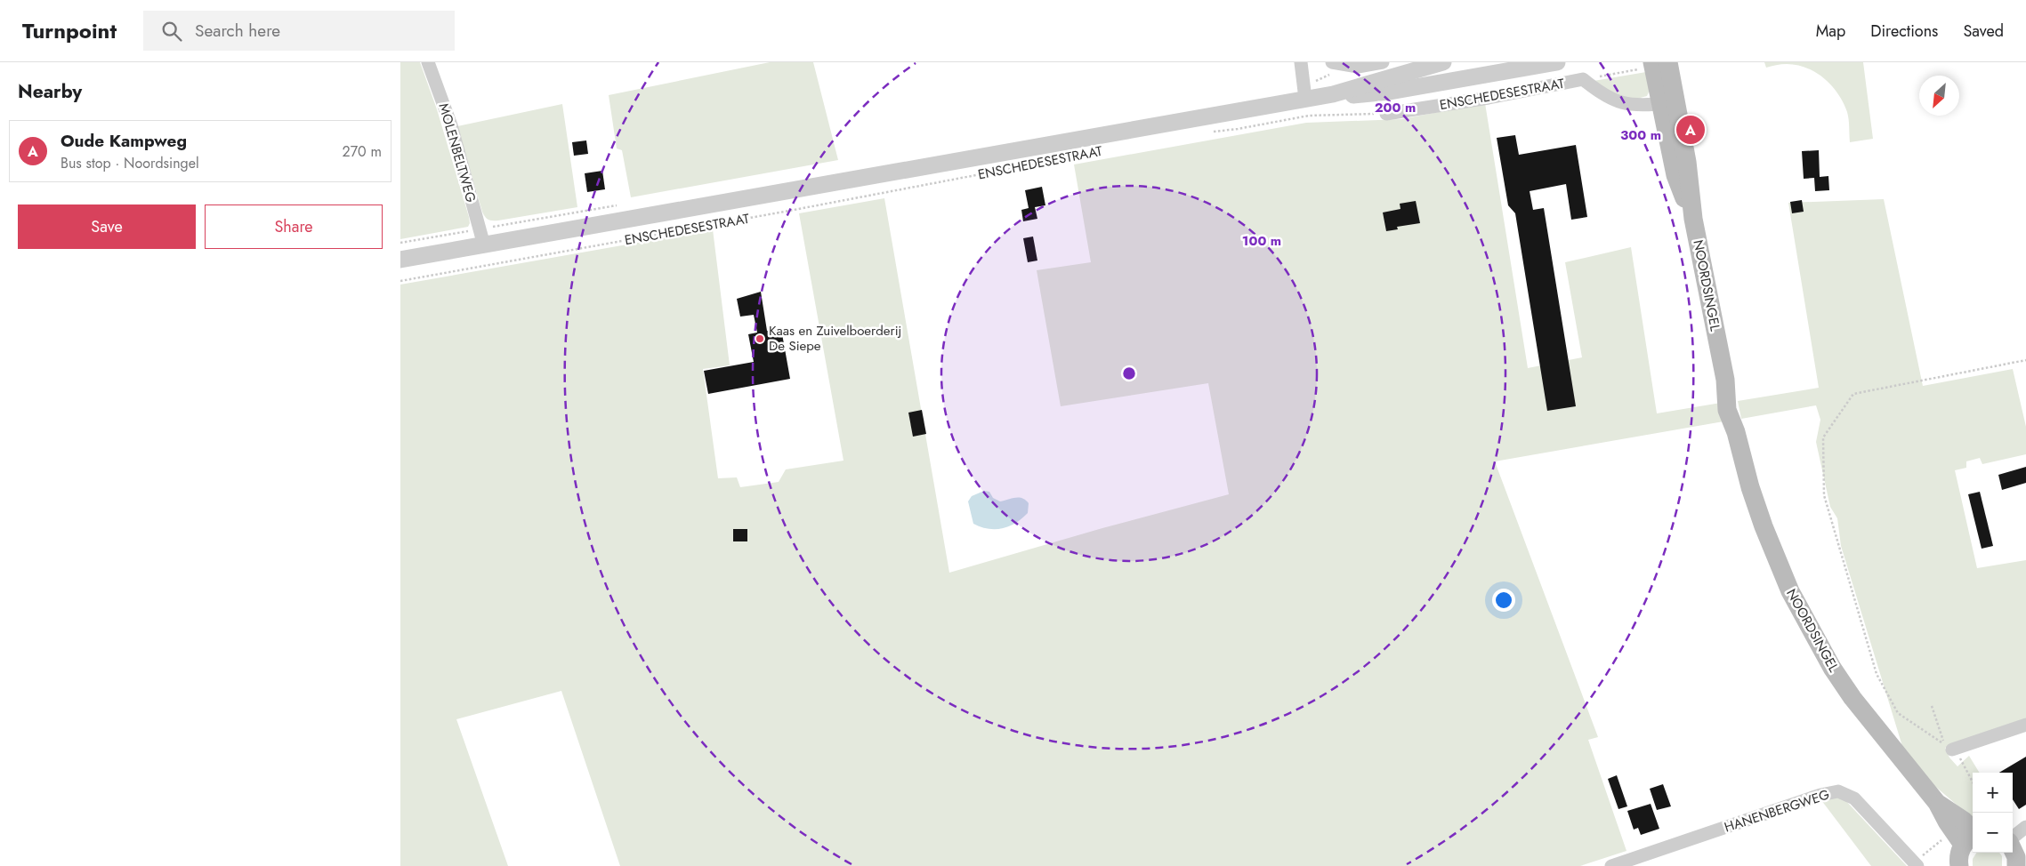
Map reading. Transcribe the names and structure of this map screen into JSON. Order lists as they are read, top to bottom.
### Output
{
  "streets": {
    "main road": ["NOORDSINGEL"],
    "street": ["ENSCHEDESESTRAAT", "MOLENBELTWEG", "HANENBERGWEG"]
  },
  "crossings": [
    ["ENSCHEDESESTRAAT", "MOLENBELTWEG"],
    ["ENSCHEDESESTRAAT", "NOORDSINGEL"]
  ],
  "places": ["Kaas en Zuivelboerderij De Siepe"],
  "north": "bottom left",
  "page": {
    "header": "Turnpoint",
    "search": "Search here",
    "nav": ["Map", "Directions", "Saved"],
    "heading": "Nearby",
    "pins": "A",
    "list": [
      {
        "mark": "A",
        "name": "Oude Kampweg",
        "note": "Bus stop · Noordsingel",
        "value": "270 m"
      }
    ],
    "buttons": ["Save", "Share"],
    "map_buttons": ["+", "−"]
  },
  "rings": ["200 m", "300 m", "100 m"]
}
